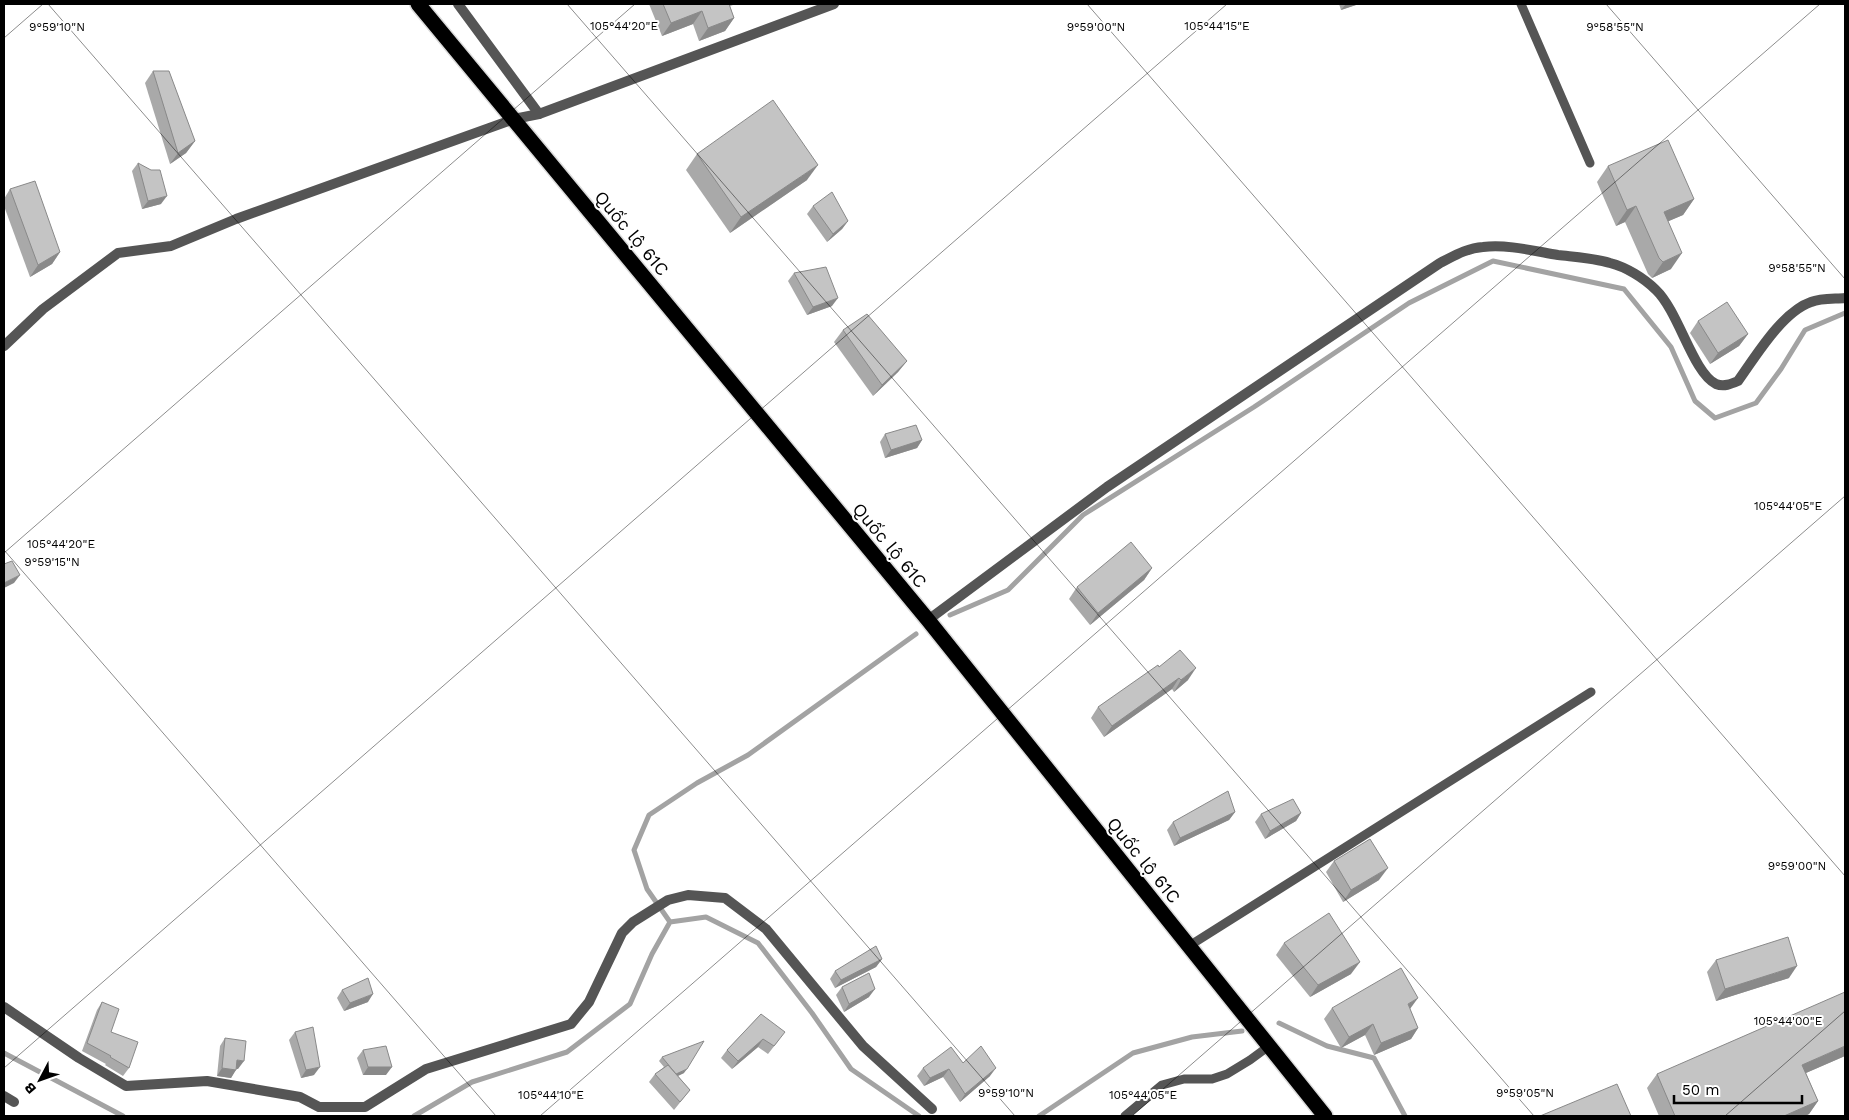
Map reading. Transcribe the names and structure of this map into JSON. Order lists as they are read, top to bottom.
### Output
{
  "streets": {
    "highway": ["Quốc lộ 61C"]
  },
  "scale_bar": "50 m",
  "north": "bottom left",
  "coordinates": [
    "105°44'20\"E",
    "105°44'15\"E",
    "9°59'10\"N",
    "9°59'00\"N",
    "9°58'55\"N",
    "105°44'05\"E",
    "9°59'15\"N",
    "105°44'00\"E",
    "9°59'05\"N",
    "105°44'10\"E"
  ]
}
